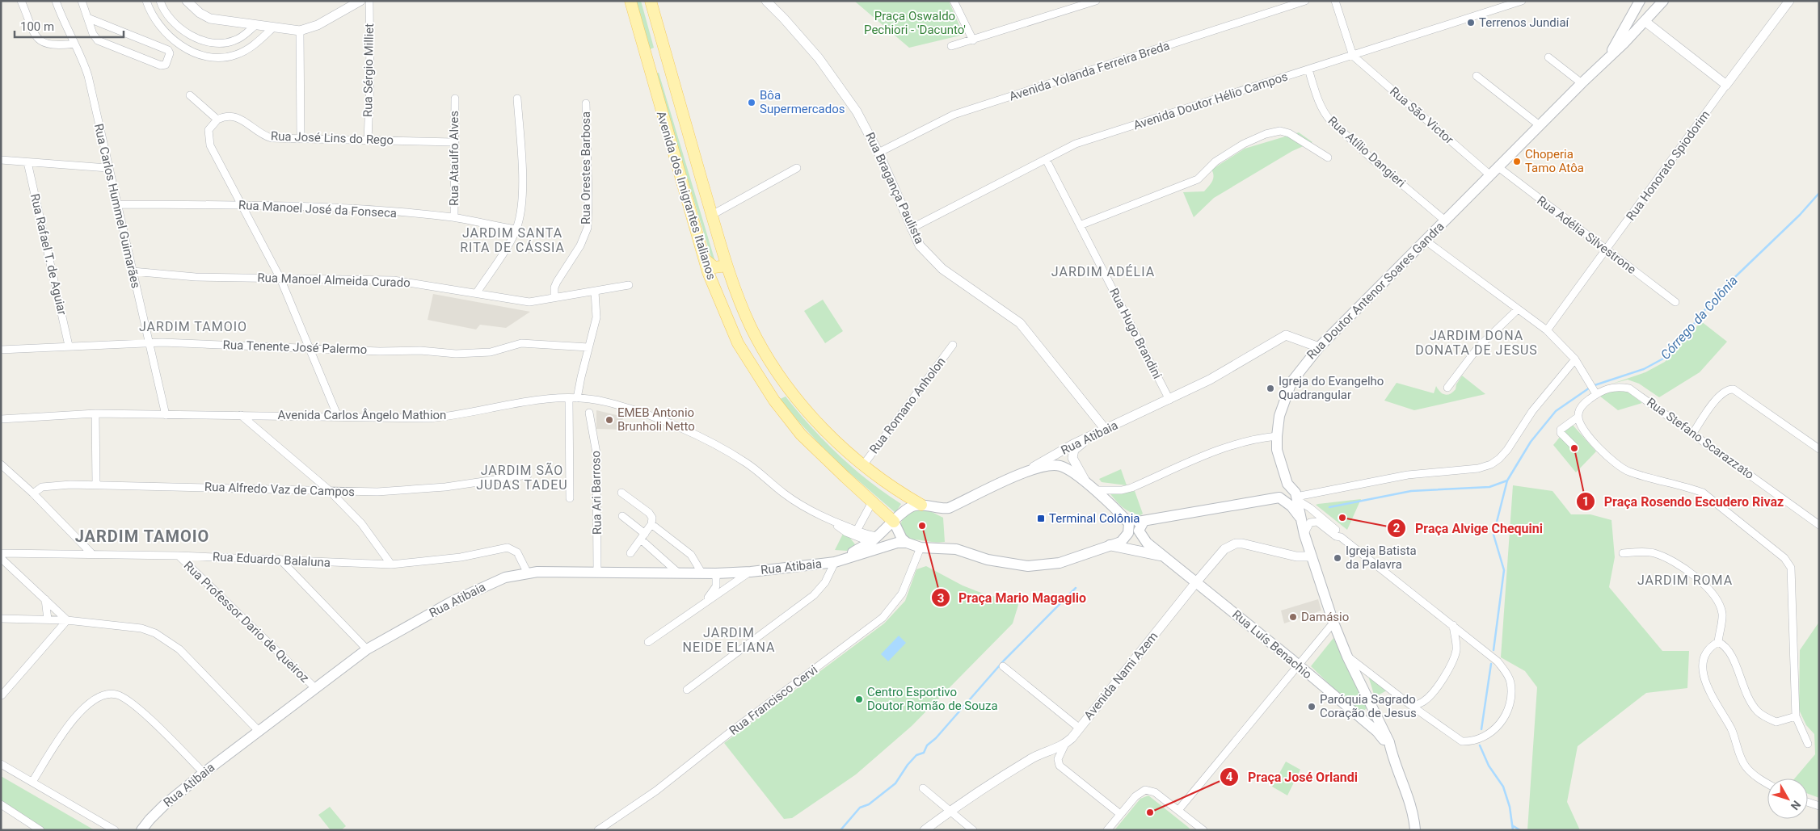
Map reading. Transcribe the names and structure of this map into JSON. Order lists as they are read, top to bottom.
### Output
{
  "streets": {
    "main road": [
      "Avenida dos Imigrantes Italianos",
      "Rua Doutor Antenor Soares Gandra",
      "Rua Atibaia",
      "Rua Luís Benachio"
    ],
    "street": [
      "Rua Sérgio Milliet",
      "Avenida Yolanda Ferreira Breda",
      "Avenida Doutor Hélio Campos",
      "Rua São Victor",
      "Rua José Lins do Rego",
      "Rua Atílio Dangieri",
      "Rua Ataulfo Alves",
      "Rua Honorato Spiodorim",
      "Rua Orestes Barbosa",
      "Rua Bragança Paulista",
      "Rua Carlos Hummel Guimarães",
      "Rua Manoel José da Fonseca",
      "Rua Adélia Silvestrone",
      "Rua Rafael T. de Aguiar",
      "Rua Manoel Almeida Curado",
      "Rua Hugo Brandini",
      "Rua Tenente José Palermo",
      "Rua Romano Anholon",
      "Avenida Carlos Ângelo Mathion",
      "Rua Stefano Scarazzato",
      "Rua Alfredo Vaz de Campos",
      "Rua Ari Barroso",
      "Rua Eduardo Balaluna",
      "Rua Professor Dario de Queiroz",
      "Avenida Nami Azem",
      "Rua Francisco Cervi"
    ]
  },
  "crossings": [
    ["Rua Sérgio Milliet", "Rua José Lins do Rego"],
    ["Avenida Yolanda Ferreira Breda", "Rua Bragança Paulista"],
    ["Avenida Doutor Hélio Campos", "Rua São Victor"],
    ["Avenida Doutor Hélio Campos", "Rua Atílio Dangieri"],
    ["Avenida Doutor Hélio Campos", "Rua Bragança Paulista"],
    ["Avenida Doutor Hélio Campos", "Rua Hugo Brandini"],
    ["Rua São Victor", "Rua Doutor Antenor Soares Gandra"],
    ["Rua José Lins do Rego", "Rua Ataulfo Alves"],
    ["Rua Atílio Dangieri", "Rua Doutor Antenor Soares Gandra"],
    ["Rua Ataulfo Alves", "Rua Manoel José da Fonseca"],
    ["Rua Honorato Spiodorim", "Rua Adélia Silvestrone"],
    ["Rua Orestes Barbosa", "Rua Manoel Almeida Curado"],
    ["Rua Bragança Paulista", "Rua Atibaia"],
    ["Avenida dos Imigrantes Italianos", "Rua Romano Anholon"],
    ["Avenida dos Imigrantes Italianos", "Rua Atibaia"],
    ["Rua Carlos Hummel Guimarães", "Rua Manoel José da Fonseca"],
    ["Rua Carlos Hummel Guimarães", "Rua Manoel Almeida Curado"],
    ["Rua Carlos Hummel Guimarães", "Rua Tenente José Palermo"],
    ["Rua Carlos Hummel Guimarães", "Avenida Carlos Ângelo Mathion"],
    ["Rua Adélia Silvestrone", "Rua Doutor Antenor Soares Gandra"],
    ["Rua Rafael T. de Aguiar", "Rua Tenente José Palermo"],
    ["Rua Doutor Antenor Soares Gandra", "Rua Atibaia"],
    ["Rua Doutor Antenor Soares Gandra", "Rua Luís Benachio"],
    ["Rua Doutor Antenor Soares Gandra", "Avenida Nami Azem"],
    ["Rua Hugo Brandini", "Rua Atibaia"],
    ["Avenida Carlos Ângelo Mathion", "Rua Atibaia"],
    ["Rua Atibaia", "Rua Ari Barroso"],
    ["Rua Atibaia", "Rua Eduardo Balaluna"],
    ["Rua Atibaia", "Rua Professor Dario de Queiroz"],
    ["Rua Eduardo Balaluna", "Rua Professor Dario de Queiroz"],
    ["Rua Luís Benachio", "Avenida Nami Azem"]
  ],
  "districts": [
    "JARDIM SANTA RITA DE CÁSSIA",
    "JARDIM ADÉLIA",
    "JARDIM TAMOIO",
    "JARDIM DONA DONATA DE JESUS",
    "JARDIM SÃO JUDAS TADEU",
    "JARDIM TAMOIO",
    "JARDIM ROMA",
    "JARDIM NEIDE ELIANA"
  ],
  "water": ["Córrego da Colônia"],
  "parks": ["Praça Oswaldo Pechiori - 'Dacunto'"],
  "places": {
    "other": [
      "Terrenos Jundiaí",
      "Bôa Supermercados",
      "Choperia Tamo Atôa",
      "Igreja do Evangelho Quadrangular",
      "EMEB Antonio Brunholi Netto",
      "Praça Rosendo Escudero Rivaz",
      "Praça Alvige Chequini",
      "Praça Mario Magaglio",
      "Igreja Batista da Palavra",
      "Damásio",
      "Centro Esportivo Doutor Romão de Souza",
      "Paróquia Sagrado Coração de Jesus",
      "Praça José Orlandi"
    ],
    "transit": ["Terminal Colônia"]
  },
  "scale_bar": "100 m",
  "north": "bottom right"
}
